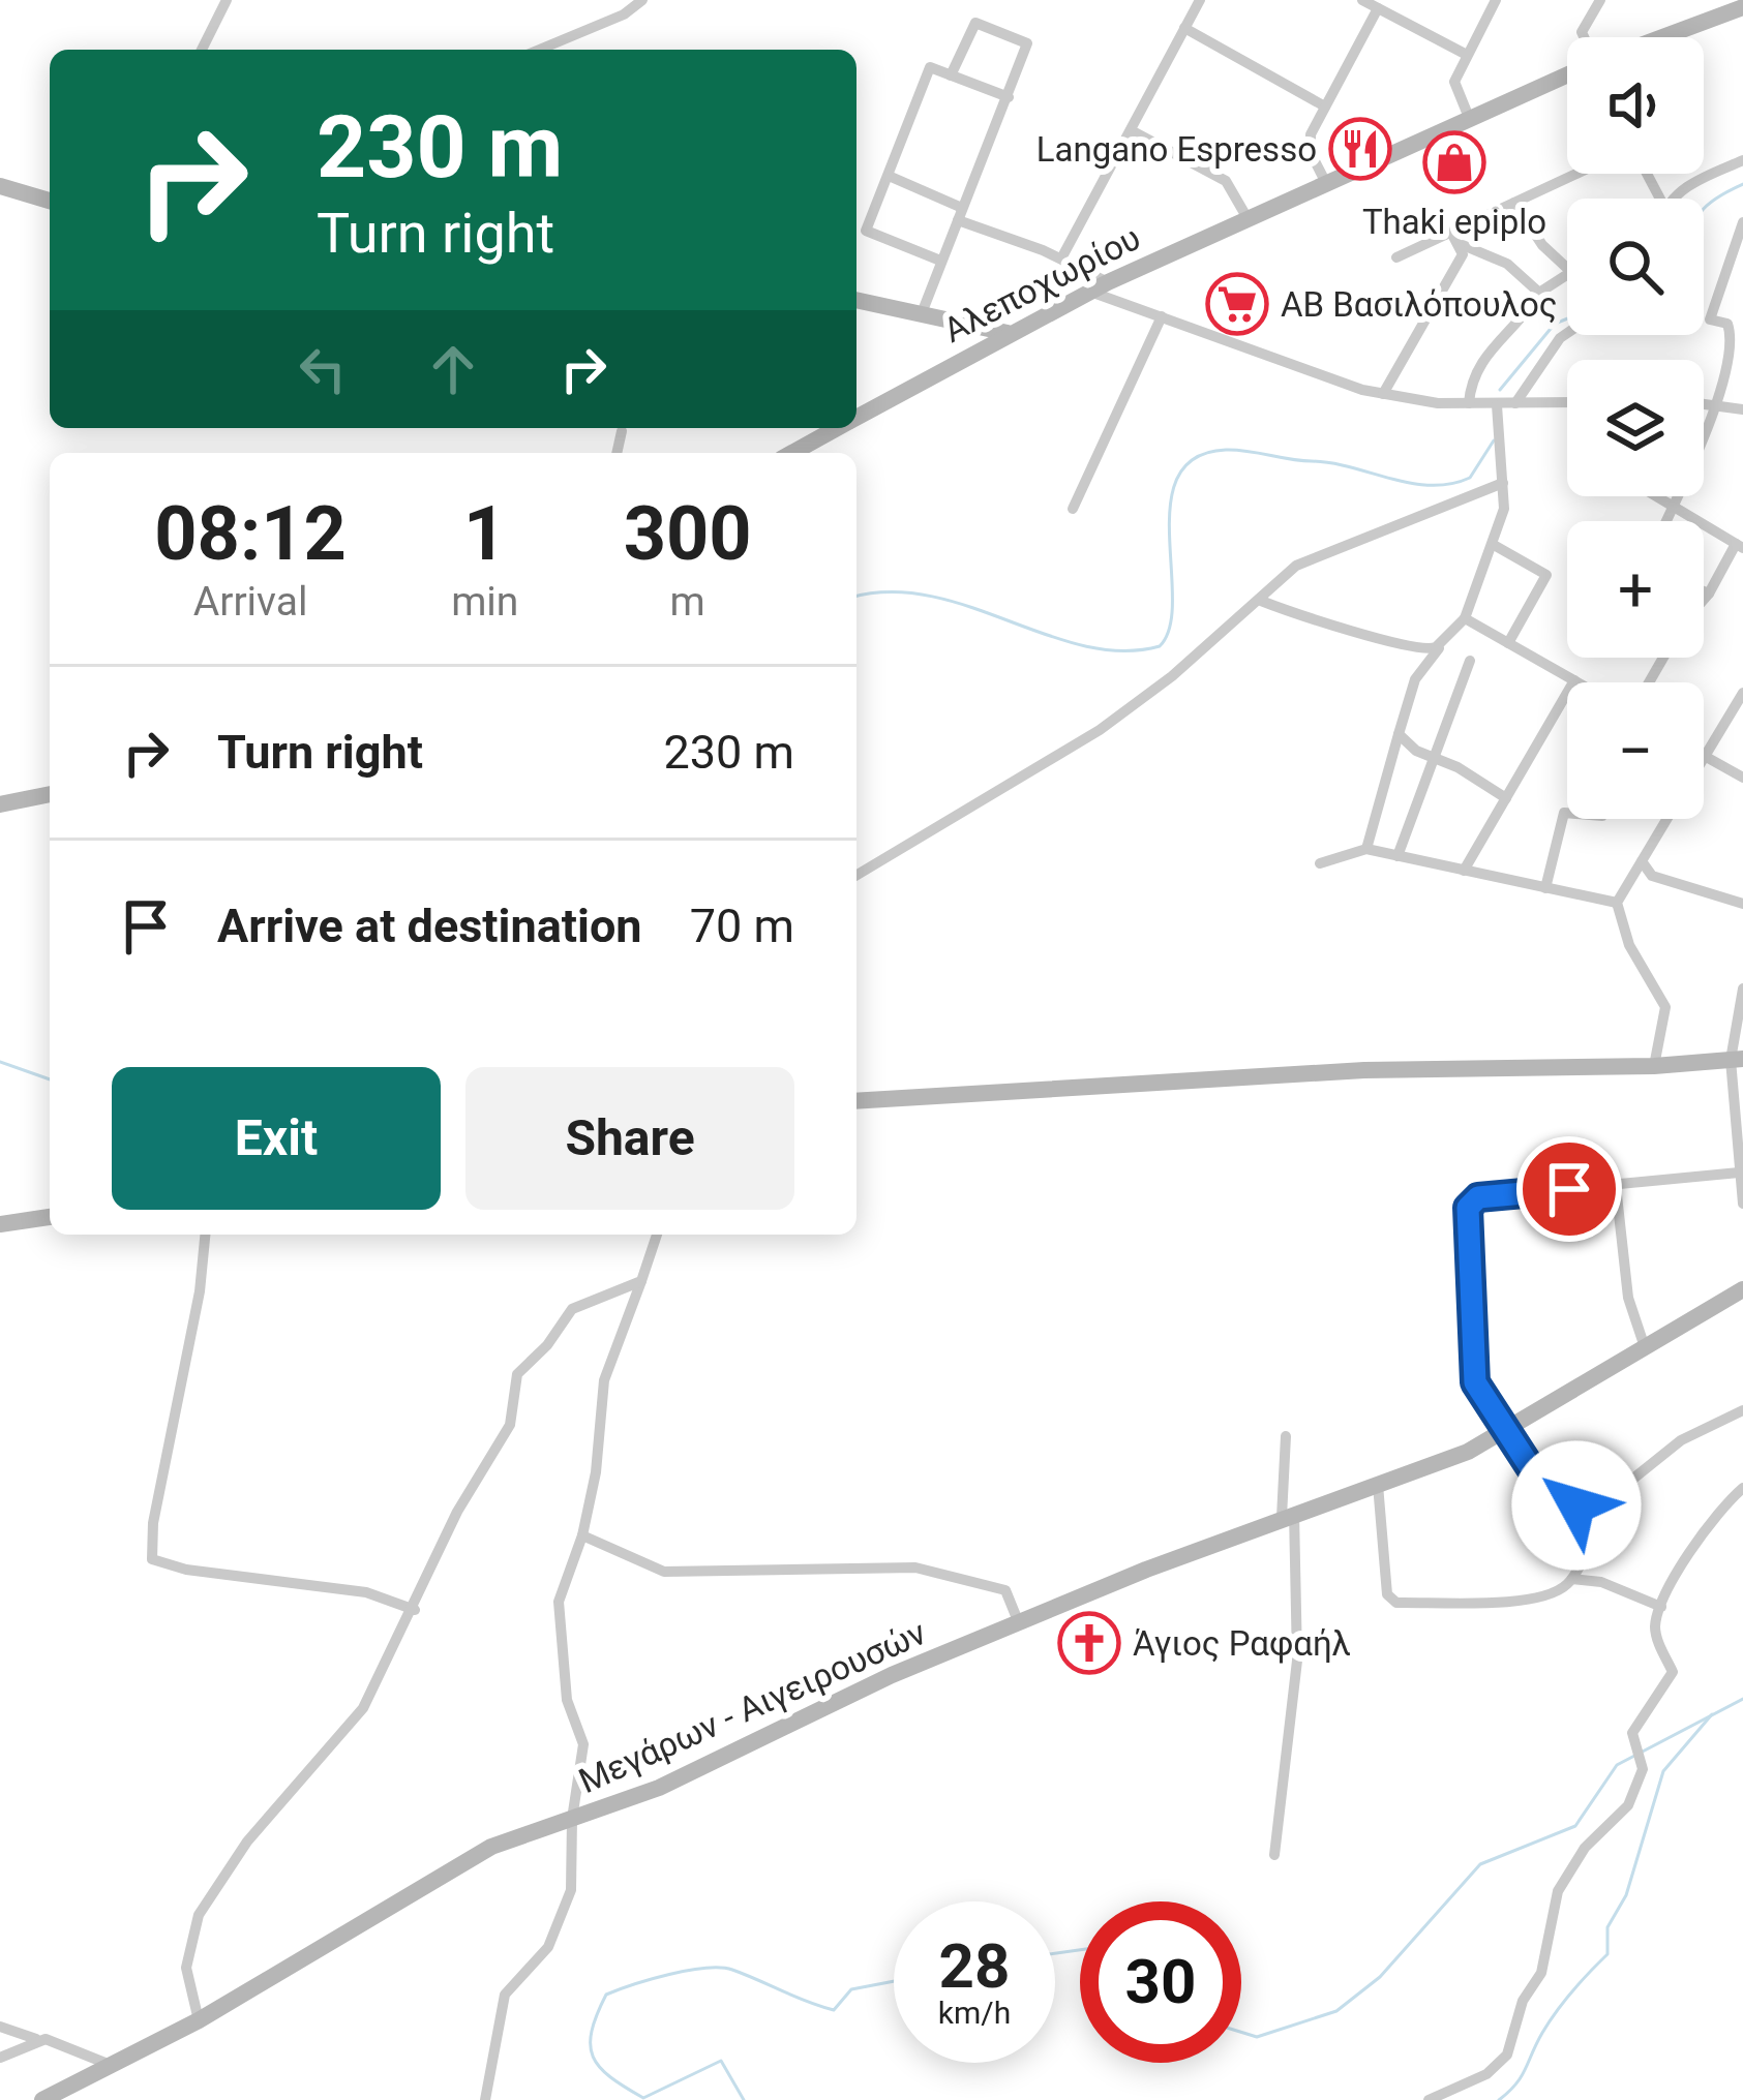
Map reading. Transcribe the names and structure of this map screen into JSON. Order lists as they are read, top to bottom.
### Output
{
  "streets": {
    "main road": ["Αλεποχωρίου", "Μεγάρων - Αιγειρουσών"]
  },
  "places": {
    "restaurant": ["Langano Espresso"],
    "shop": ["Thaki epiplo"],
    "supermarket": ["ΑΒ Βασιλόπουλος"],
    "church": ["Άγιος Ραφαήλ"]
  },
  "page": {
    "map_buttons": ["+", "−"],
    "turn": ["230 m", "Turn right"],
    "eta": [
      "08:12",
      "Arrival",
      "1",
      "min",
      "300",
      "m"
    ],
    "list": [
      {
        "name": "Turn right",
        "value": "230 m"
      },
      {
        "name": "Arrive at destination",
        "value": "70 m"
      }
    ],
    "buttons": ["Exit", "Share"],
    "speed": "28 km/h",
    "limit": "30"
  }
}
